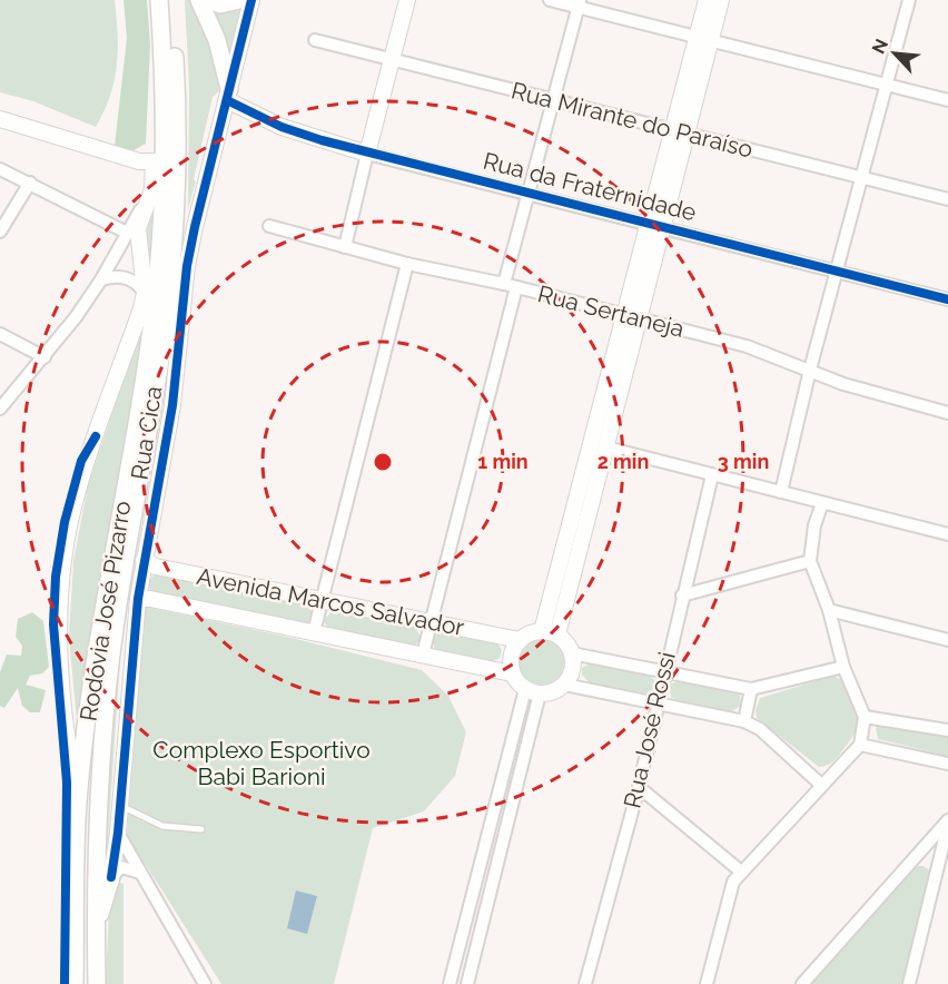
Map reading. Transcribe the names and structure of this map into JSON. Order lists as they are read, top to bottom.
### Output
{
  "streets": {
    "main road": ["Rodovia José Pizarro"],
    "street": [
      "Rua Mirante do Paraíso",
      "Rua da Fraternidade",
      "Rua Sertaneja",
      "Rua Cica",
      "Avenida Marcos Salvador",
      "Rua José Rossi"
    ]
  },
  "crossings": [
    ["Rua da Fraternidade", "Rua Cica"],
    ["Rua Cica", "Avenida Marcos Salvador"]
  ],
  "parks": ["Complexo Esportivo Babi Barioni"],
  "north": "top left",
  "rings": ["1 min", "2 min", "3 min"]
}
